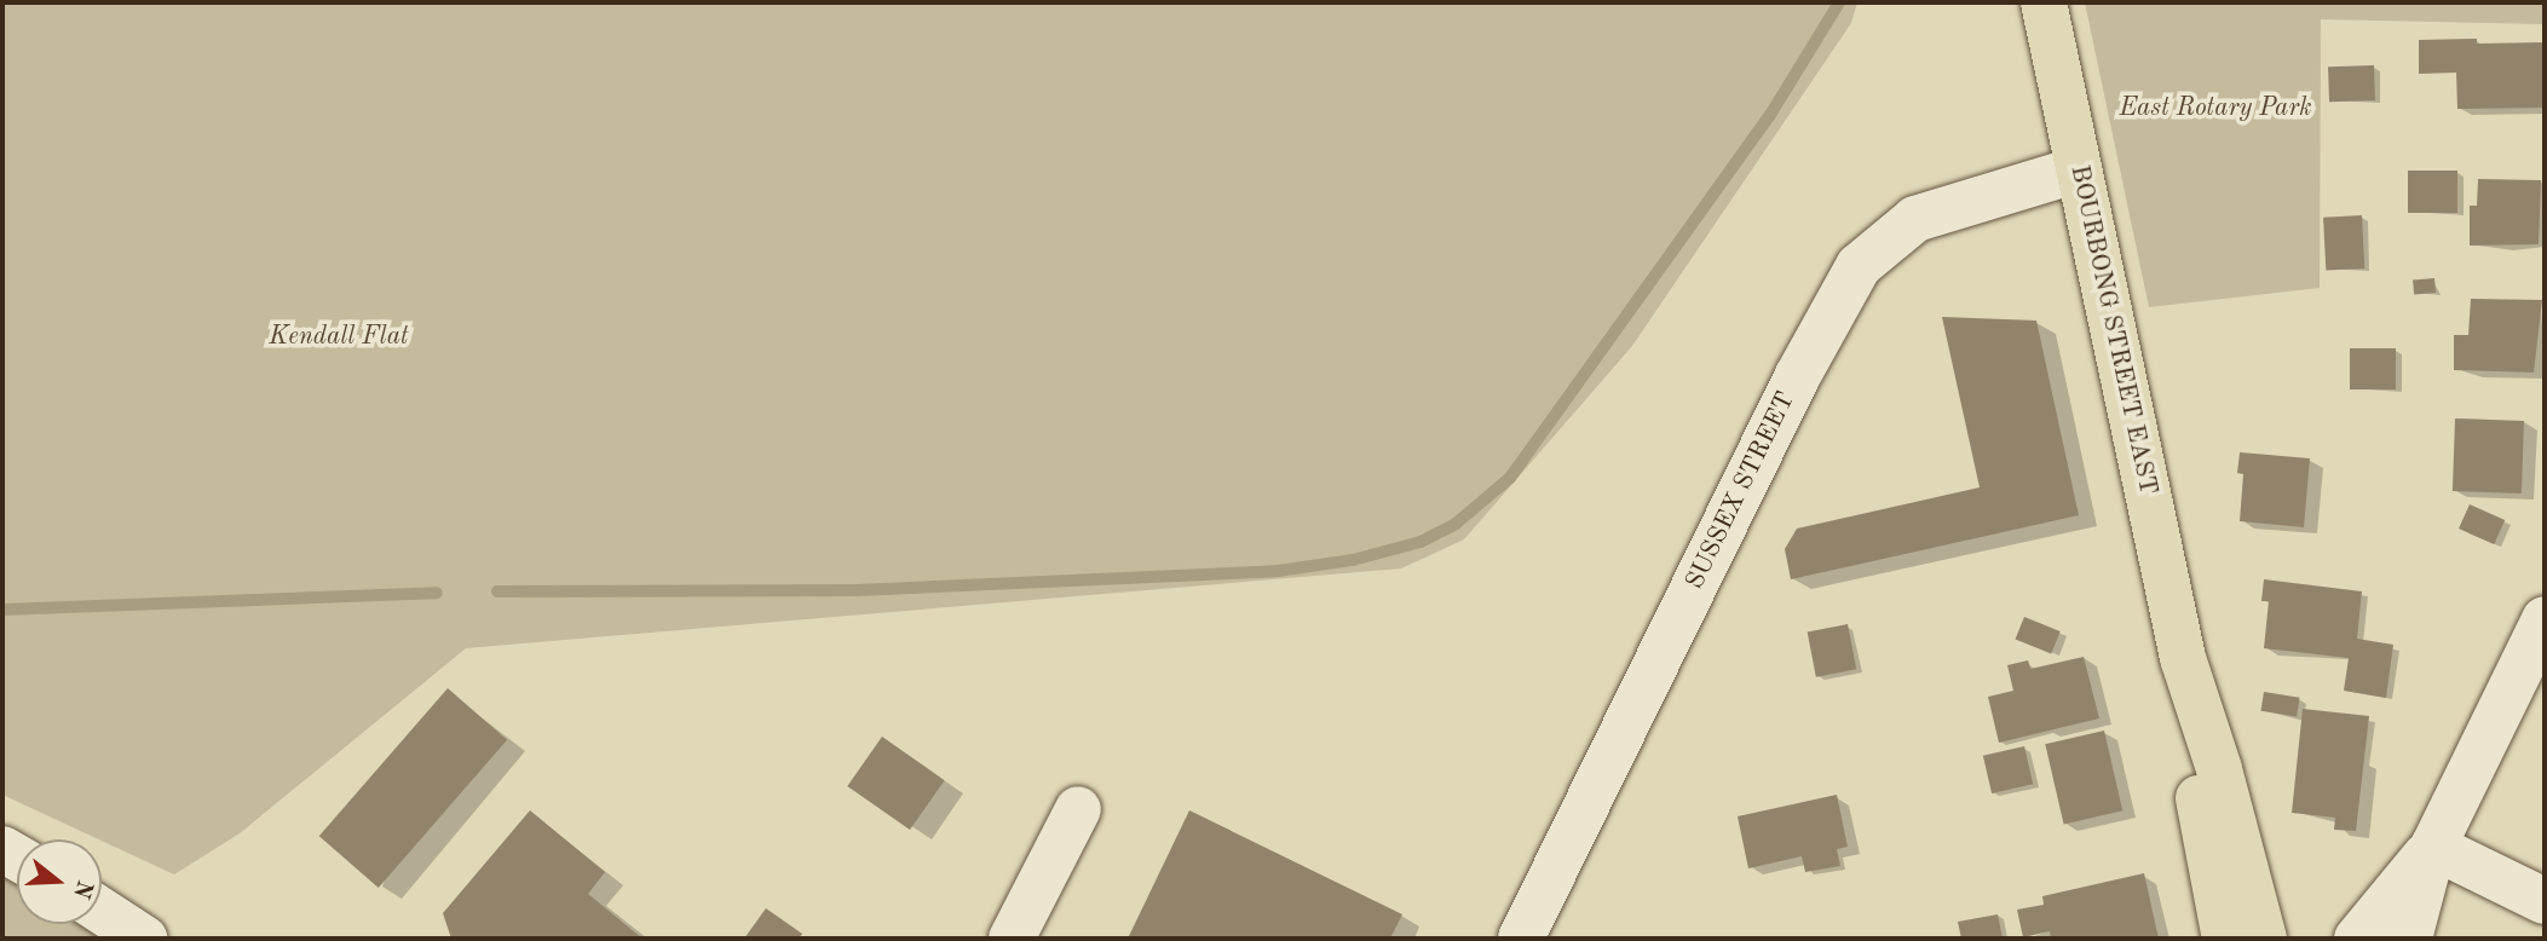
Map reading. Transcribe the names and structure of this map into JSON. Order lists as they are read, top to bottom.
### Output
{
  "streets": {
    "main road": ["BOURBONG STREET EAST"],
    "street": ["SUSSEX STREET"]
  },
  "crossings": [
    ["BOURBONG STREET EAST", "SUSSEX STREET"]
  ],
  "parks": ["East Rotary Park", "Kendall Flat"],
  "north": "right"
}
